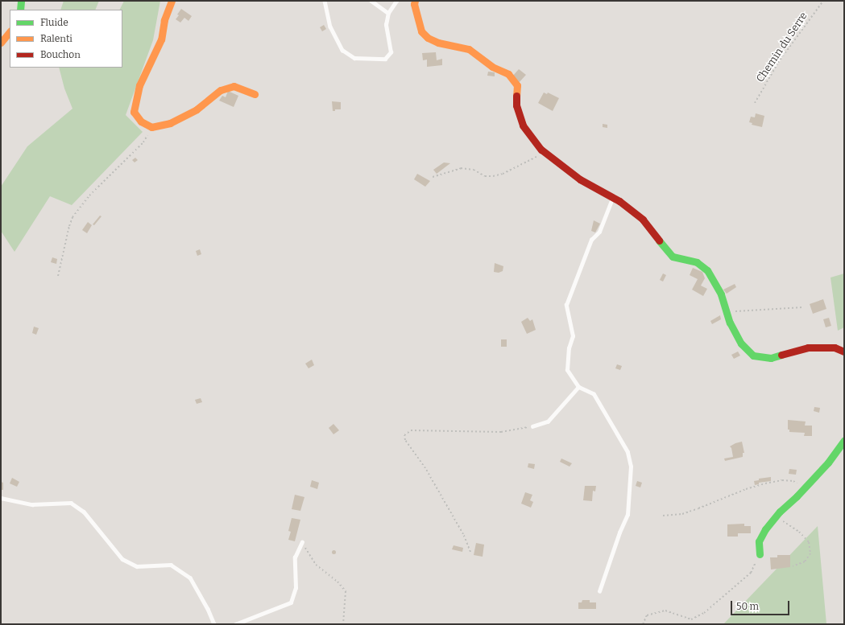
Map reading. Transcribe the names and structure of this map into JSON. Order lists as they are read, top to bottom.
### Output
{
  "streets": {
    "path": ["Chemin du Serre"]
  },
  "legend": ["Fluide", "Ralenti", "Bouchon"],
  "scale_bar": "50 m"
}
